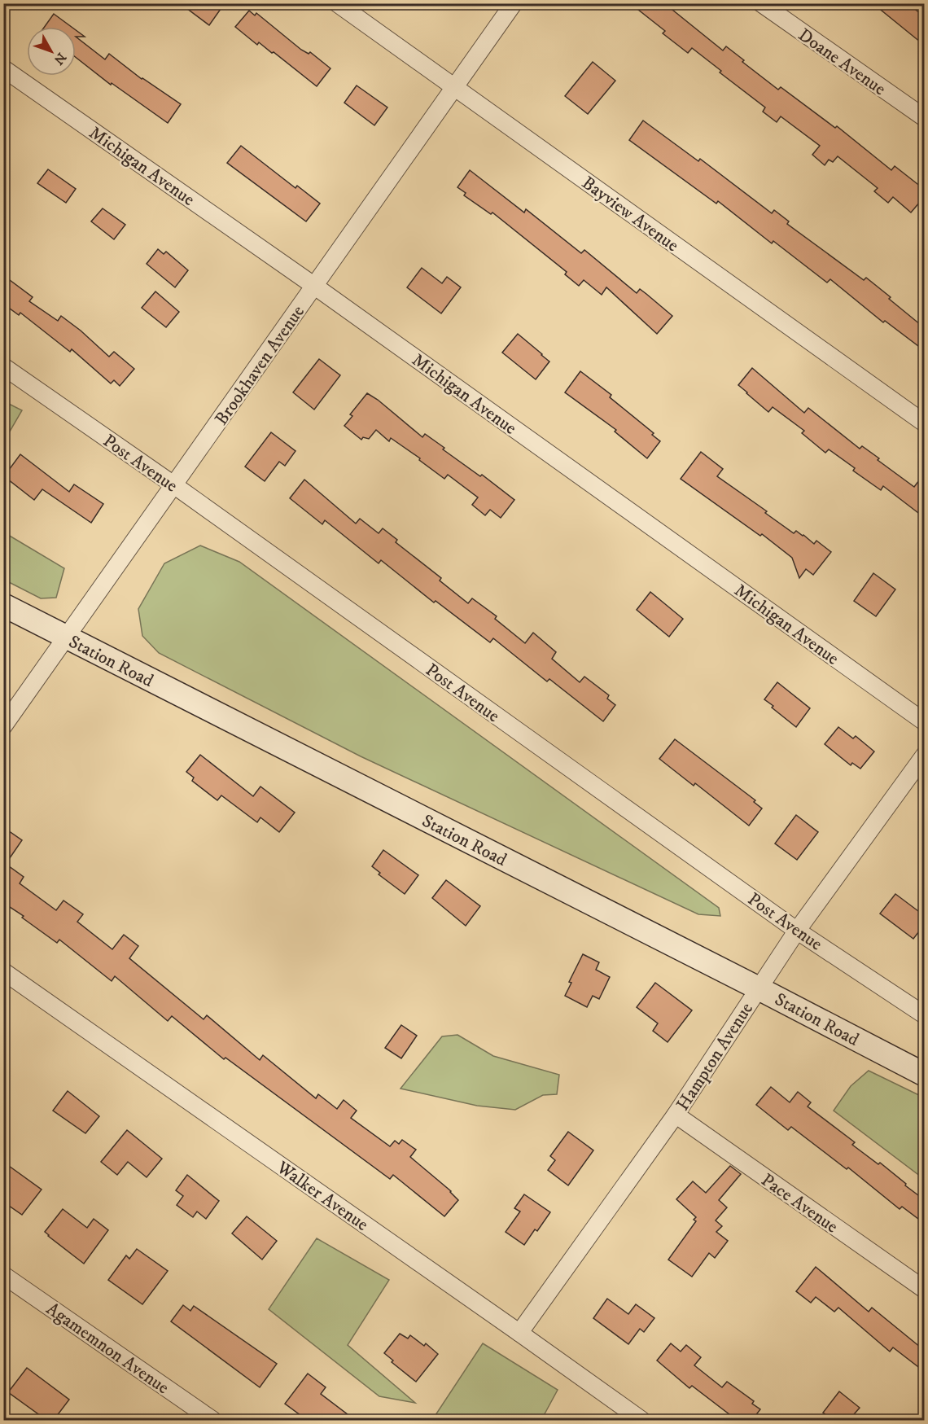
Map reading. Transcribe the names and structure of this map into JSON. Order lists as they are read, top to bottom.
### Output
{
  "streets": {
    "main road": ["Station Road"],
    "street": [
      "Doane Avenue",
      "Michigan Avenue",
      "Bayview Avenue",
      "Brookhaven Avenue",
      "Post Avenue",
      "Hampton Avenue",
      "Walker Avenue",
      "Pace Avenue",
      "Agamemnon Avenue"
    ]
  },
  "crossings": [
    ["Michigan Avenue", "Brookhaven Avenue"],
    ["Bayview Avenue", "Brookhaven Avenue"],
    ["Brookhaven Avenue", "Post Avenue"],
    ["Brookhaven Avenue", "Station Road"],
    ["Post Avenue", "Hampton Avenue"],
    ["Station Road", "Hampton Avenue"],
    ["Hampton Avenue", "Walker Avenue"],
    ["Hampton Avenue", "Pace Avenue"]
  ],
  "north": "bottom right"
}
